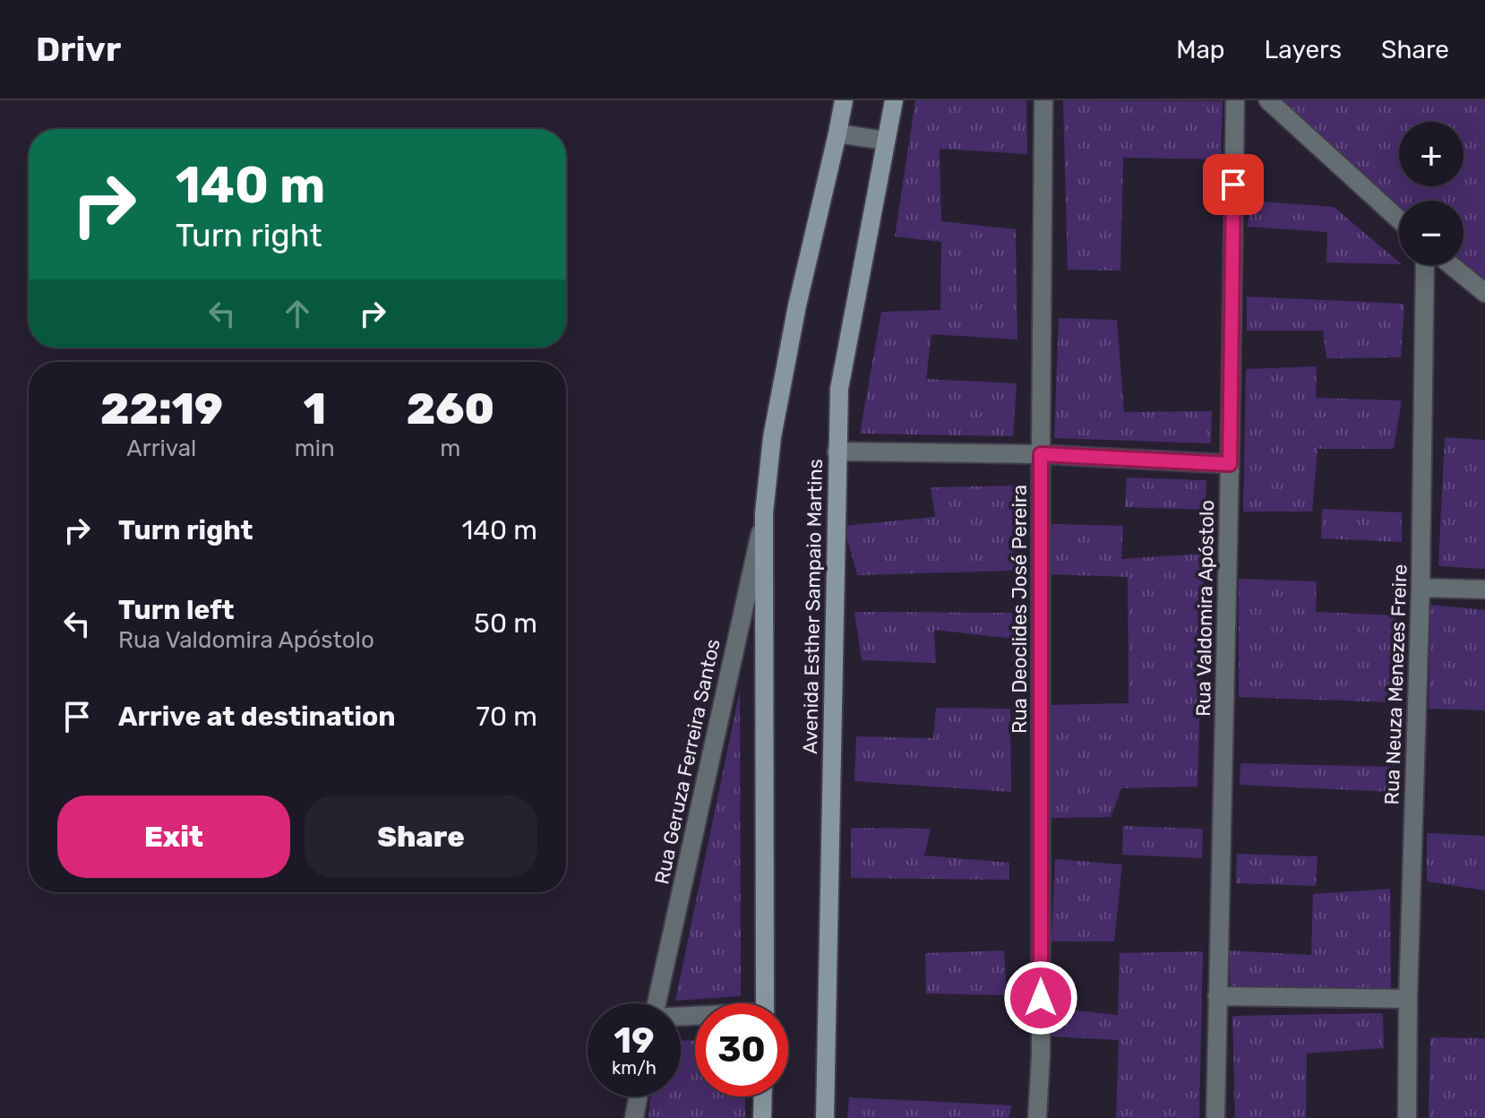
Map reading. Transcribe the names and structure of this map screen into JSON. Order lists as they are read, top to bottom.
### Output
{
  "streets": {
    "street": [
      "Avenida Esther Sampaio Martins",
      "Rua Valdomira Apóstolo",
      "Rua Deoclides José Pereira",
      "Rua Neuza Menezes Freire",
      "Rua Geruza Ferreira Santos"
    ]
  },
  "page": {
    "header": "Drivr",
    "nav": ["Map", "Layers", "Share"],
    "map_buttons": ["+", "−"],
    "turn": ["140 m", "Turn right"],
    "eta": [
      "22:19",
      "Arrival",
      "1",
      "min",
      "260",
      "m"
    ],
    "list": [
      {
        "name": "Turn right",
        "value": "140 m"
      },
      {
        "name": "Turn left",
        "note": "Rua Valdomira Apóstolo",
        "value": "50 m"
      },
      {
        "name": "Arrive at destination",
        "value": "70 m"
      }
    ],
    "buttons": ["Exit", "Share"],
    "speed": "19 km/h",
    "limit": "30"
  }
}
